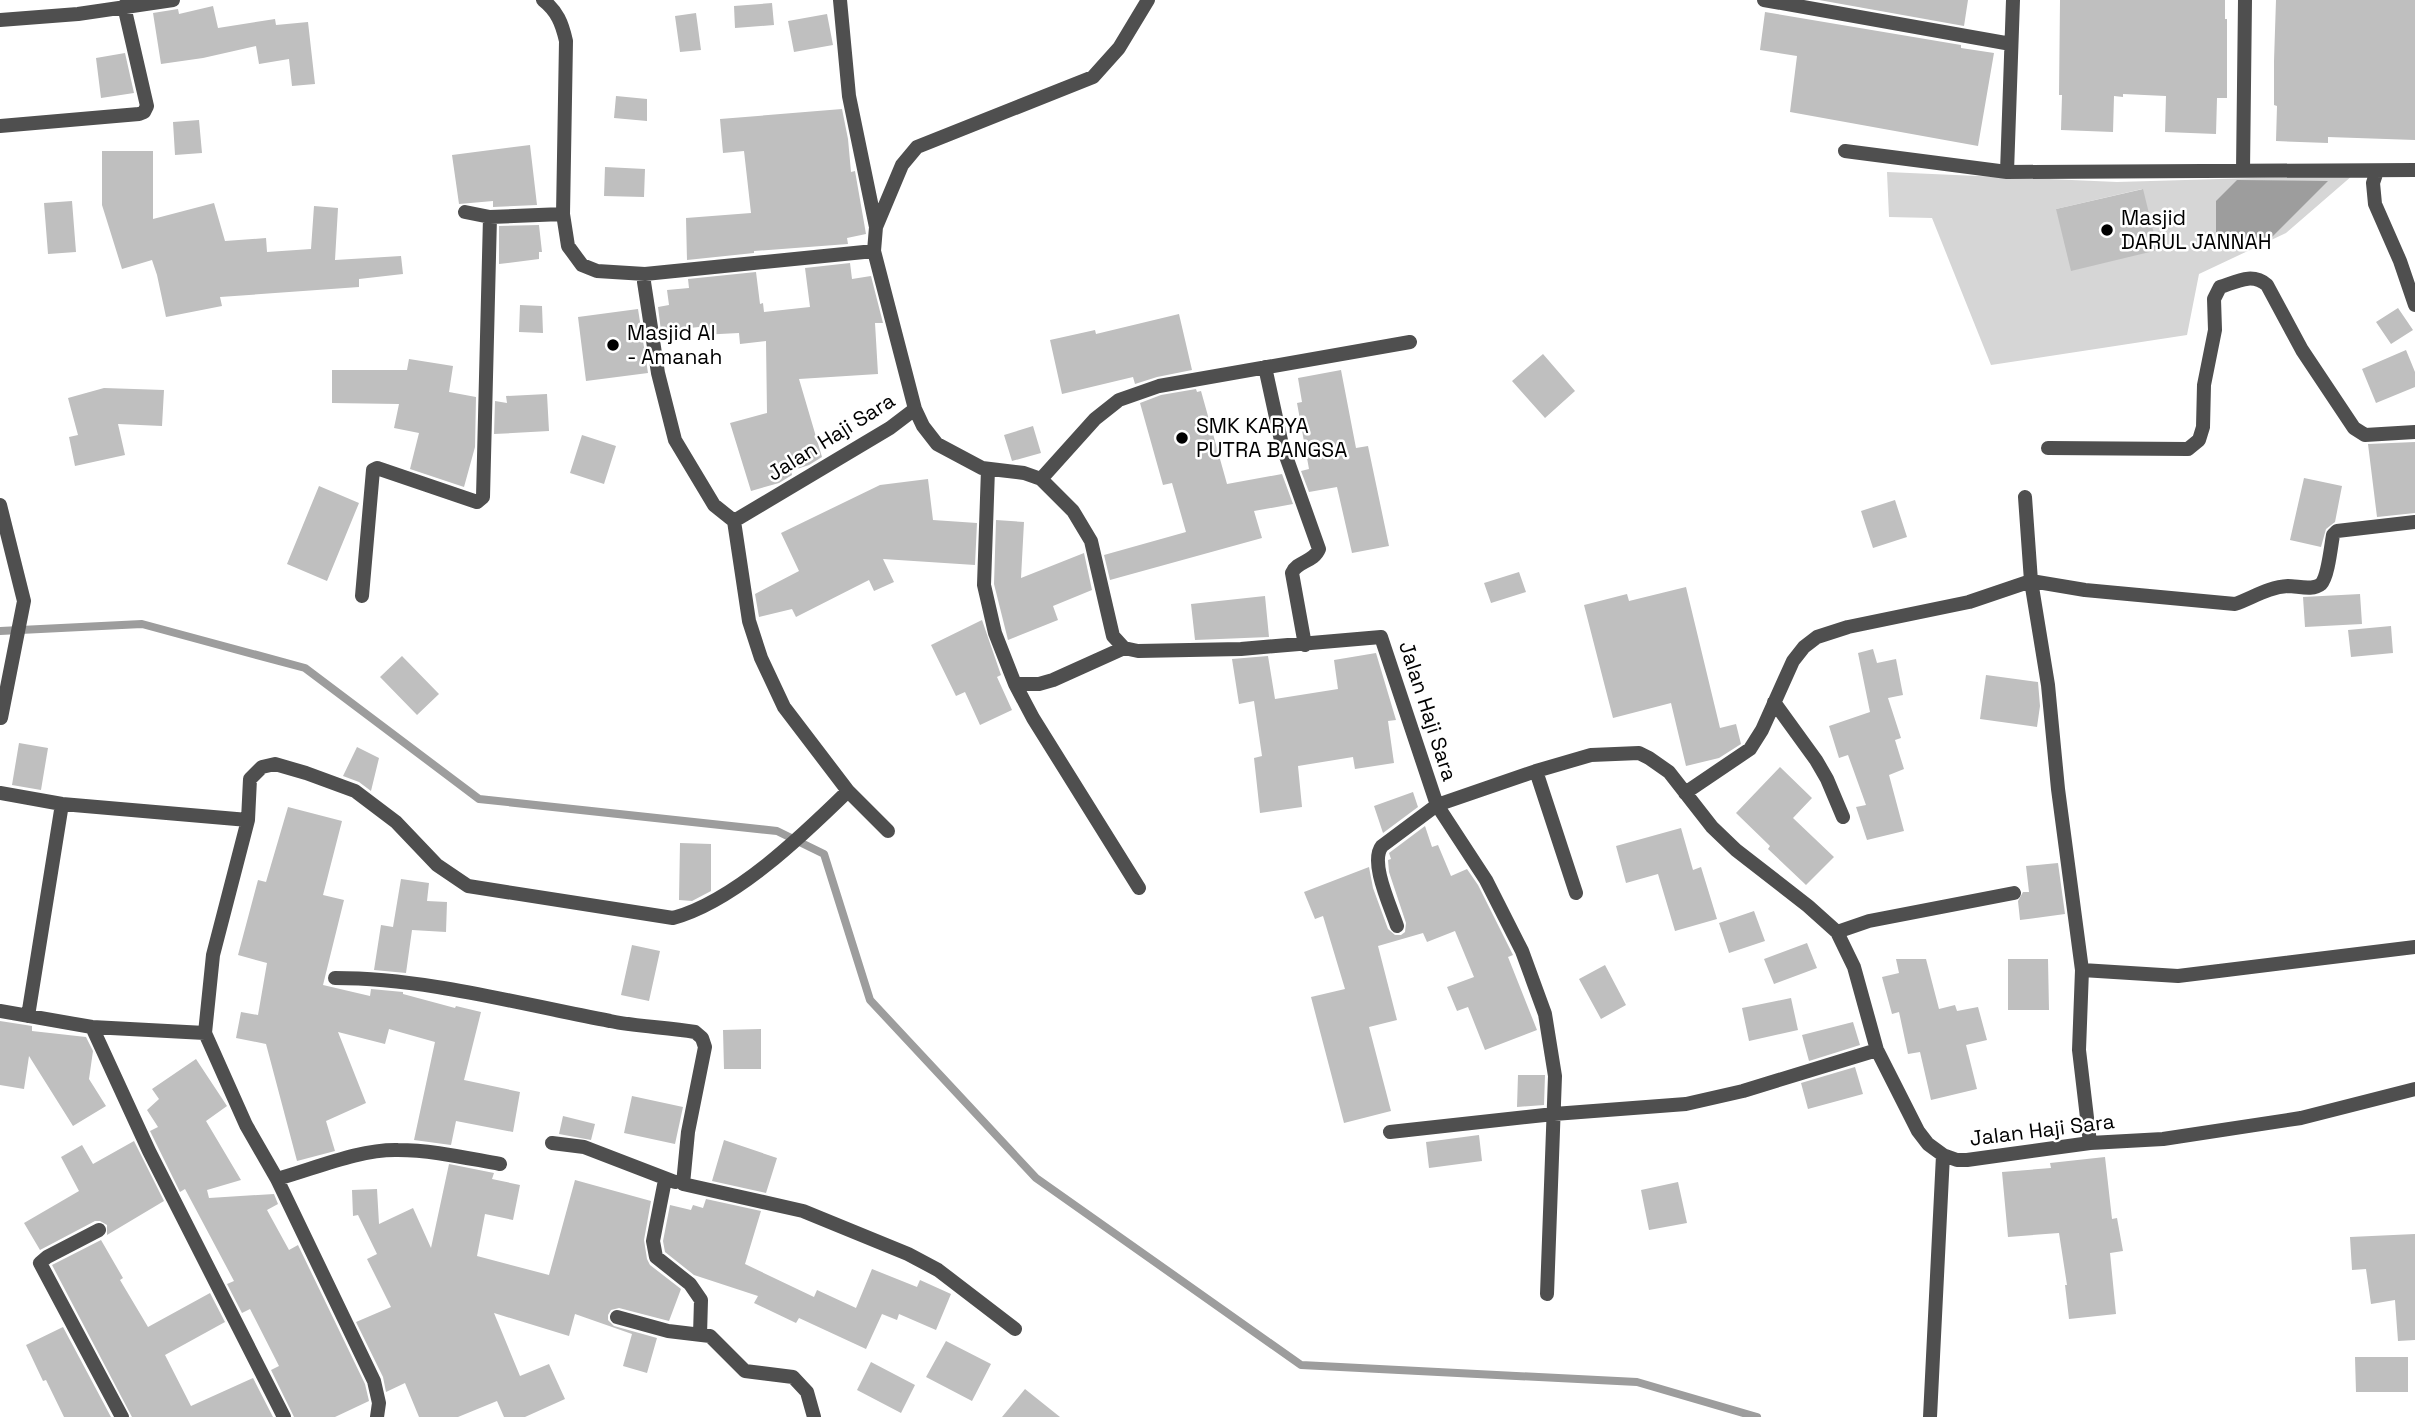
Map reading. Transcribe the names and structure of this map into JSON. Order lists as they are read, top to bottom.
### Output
{
  "streets": {
    "street": ["Jalan Haji Sara"]
  },
  "places": ["Masjid DARUL JANNAH", "Masjid Al - Amanah", "SMK KARYA PUTRA BANGSA"]
}
